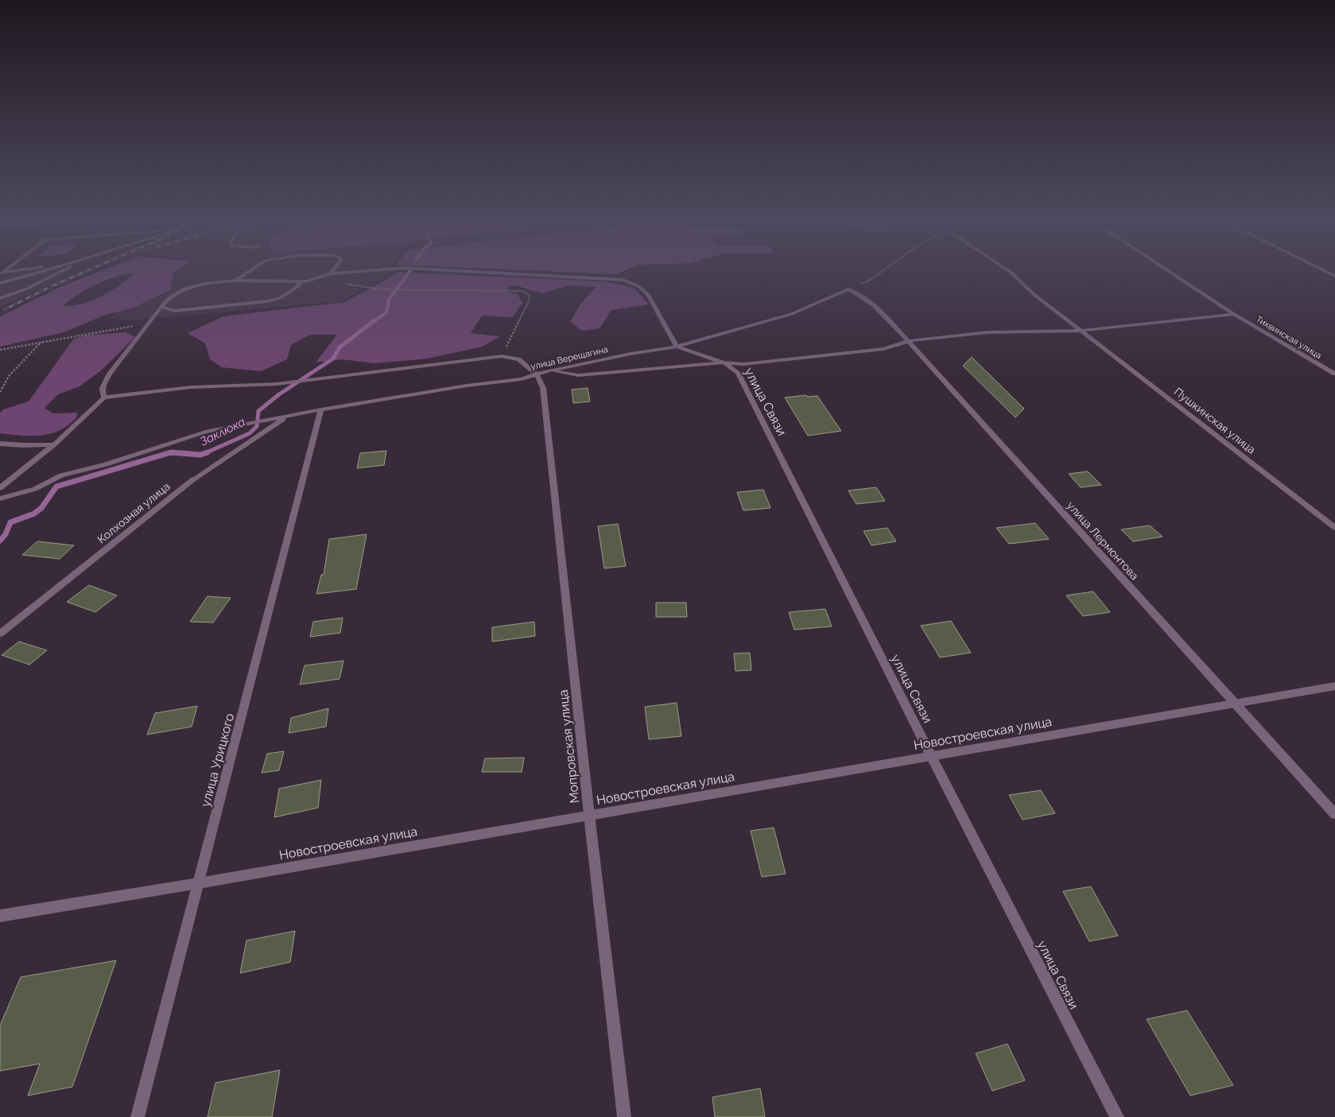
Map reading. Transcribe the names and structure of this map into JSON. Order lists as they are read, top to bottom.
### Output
{
  "streets": {
    "street": [
      "Тихвинская улица",
      "улица Верещагина",
      "улица Связи",
      "Пушкинская улица",
      "Колхозная улица",
      "улица Лермонтова",
      "Новостроевская улица",
      "Мопровская улица",
      "улица Урицкого"
    ]
  },
  "crossings": [
    ["улица Верещагина", "улица Связи"],
    ["улица Верещагина", "Колхозная улица"],
    ["улица Верещагина", "улица Лермонтова"],
    ["улица Верещагина", "Мопровская улица"],
    ["улица Верещагина", "улица Урицкого"],
    ["улица Связи", "Новостроевская улица"],
    ["улица Лермонтова", "Новостроевская улица"],
    ["Новостроевская улица", "Мопровская улица"],
    ["Новостроевская улица", "улица Урицкого"]
  ],
  "water": ["Заклюка"]
}
